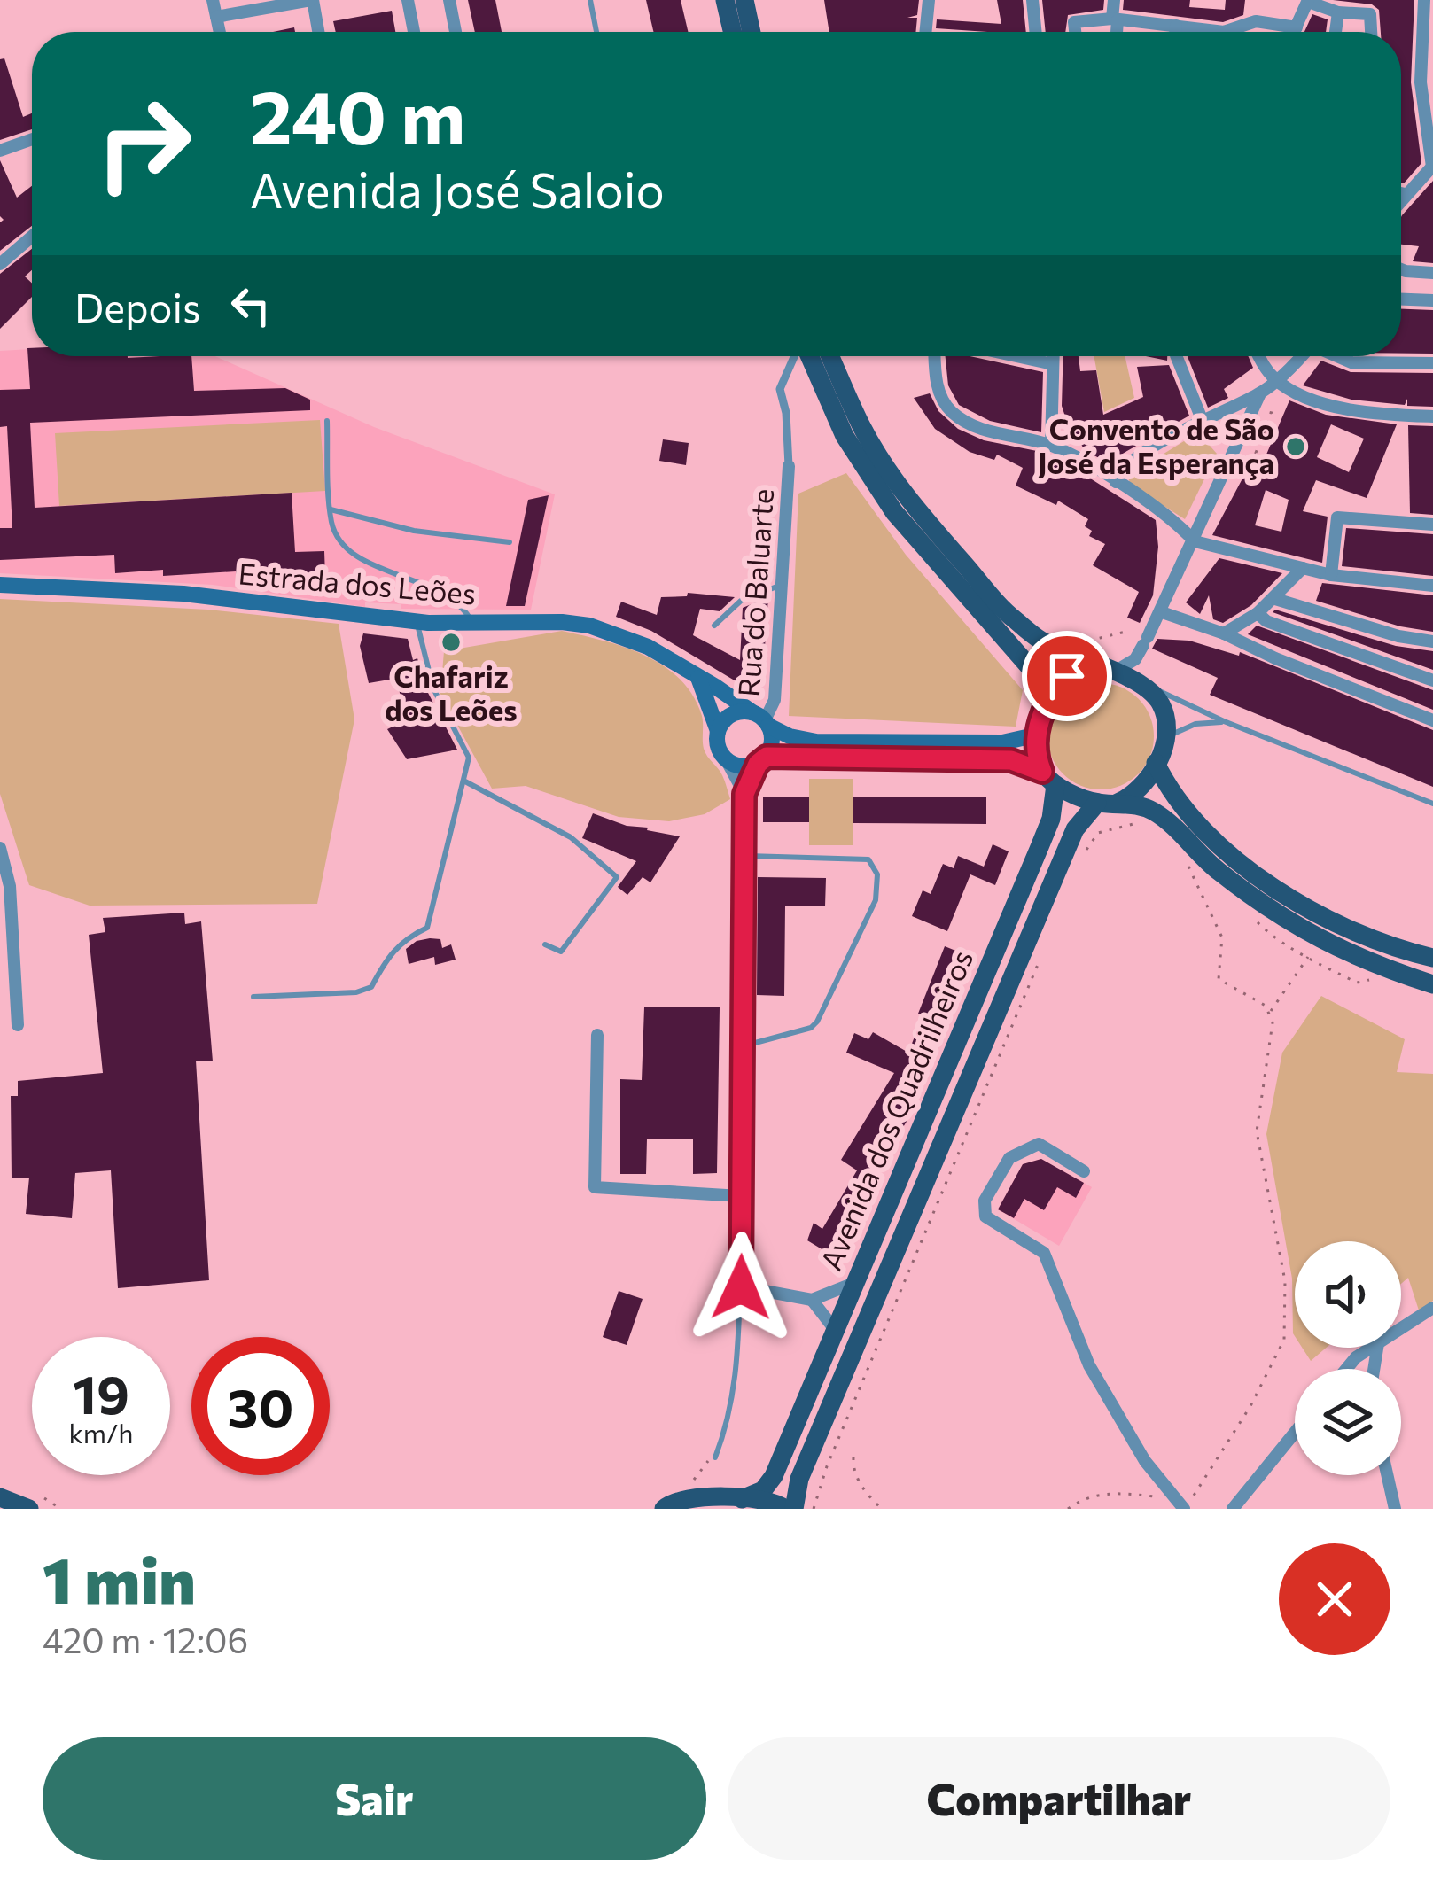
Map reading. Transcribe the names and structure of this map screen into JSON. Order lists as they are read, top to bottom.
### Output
{
  "streets": {
    "main road": ["Estrada dos Leões", "Avenida dos Quadrilheiros"],
    "street": ["Rua do Baluarte"]
  },
  "crossings": [
    ["Estrada dos Leões", "Rua do Baluarte"],
    ["Estrada dos Leões", "Avenida dos Quadrilheiros"]
  ],
  "places": ["Convento de São José da Esperança", "Chafariz dos Leões"],
  "page": {
    "turn": ["240 m", "Avenida José Saloio"],
    "then": "Depois",
    "speed": "19 km/h",
    "limit": "30",
    "heading": ["1 min", "420 m · 12:06"],
    "buttons": ["Sair", "Compartilhar"]
  }
}
